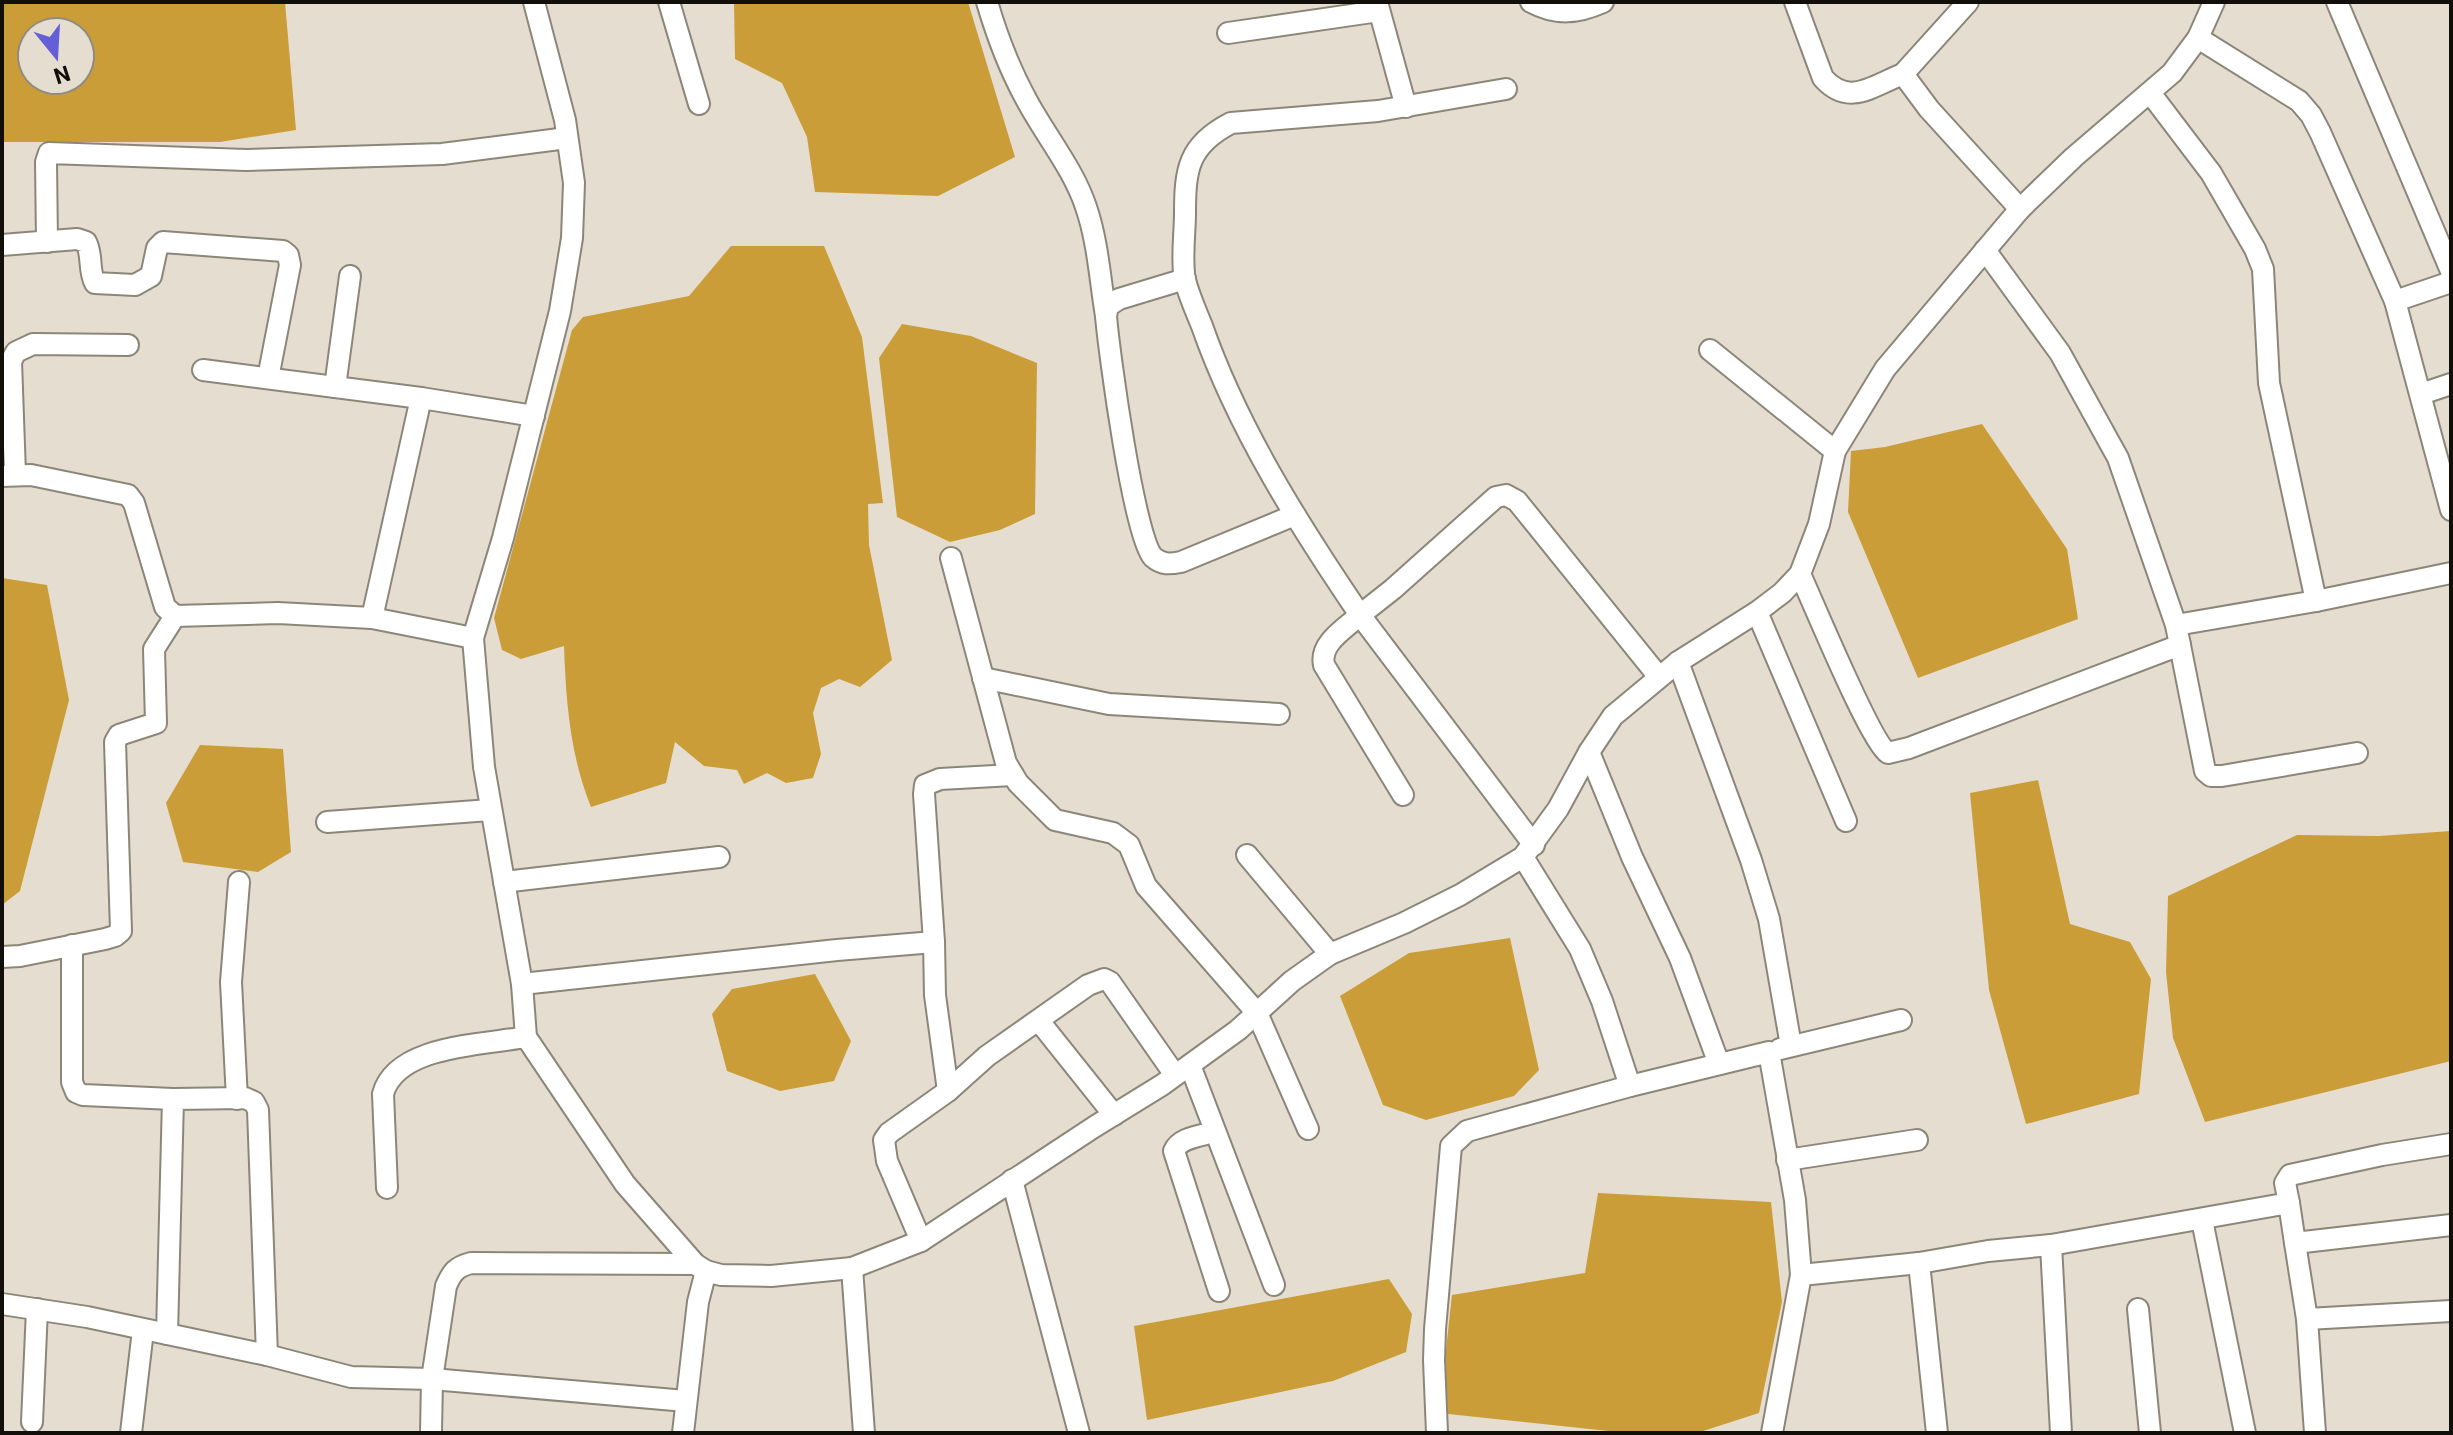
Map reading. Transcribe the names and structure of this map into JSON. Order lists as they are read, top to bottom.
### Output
{
  "north": "bottom"
}
